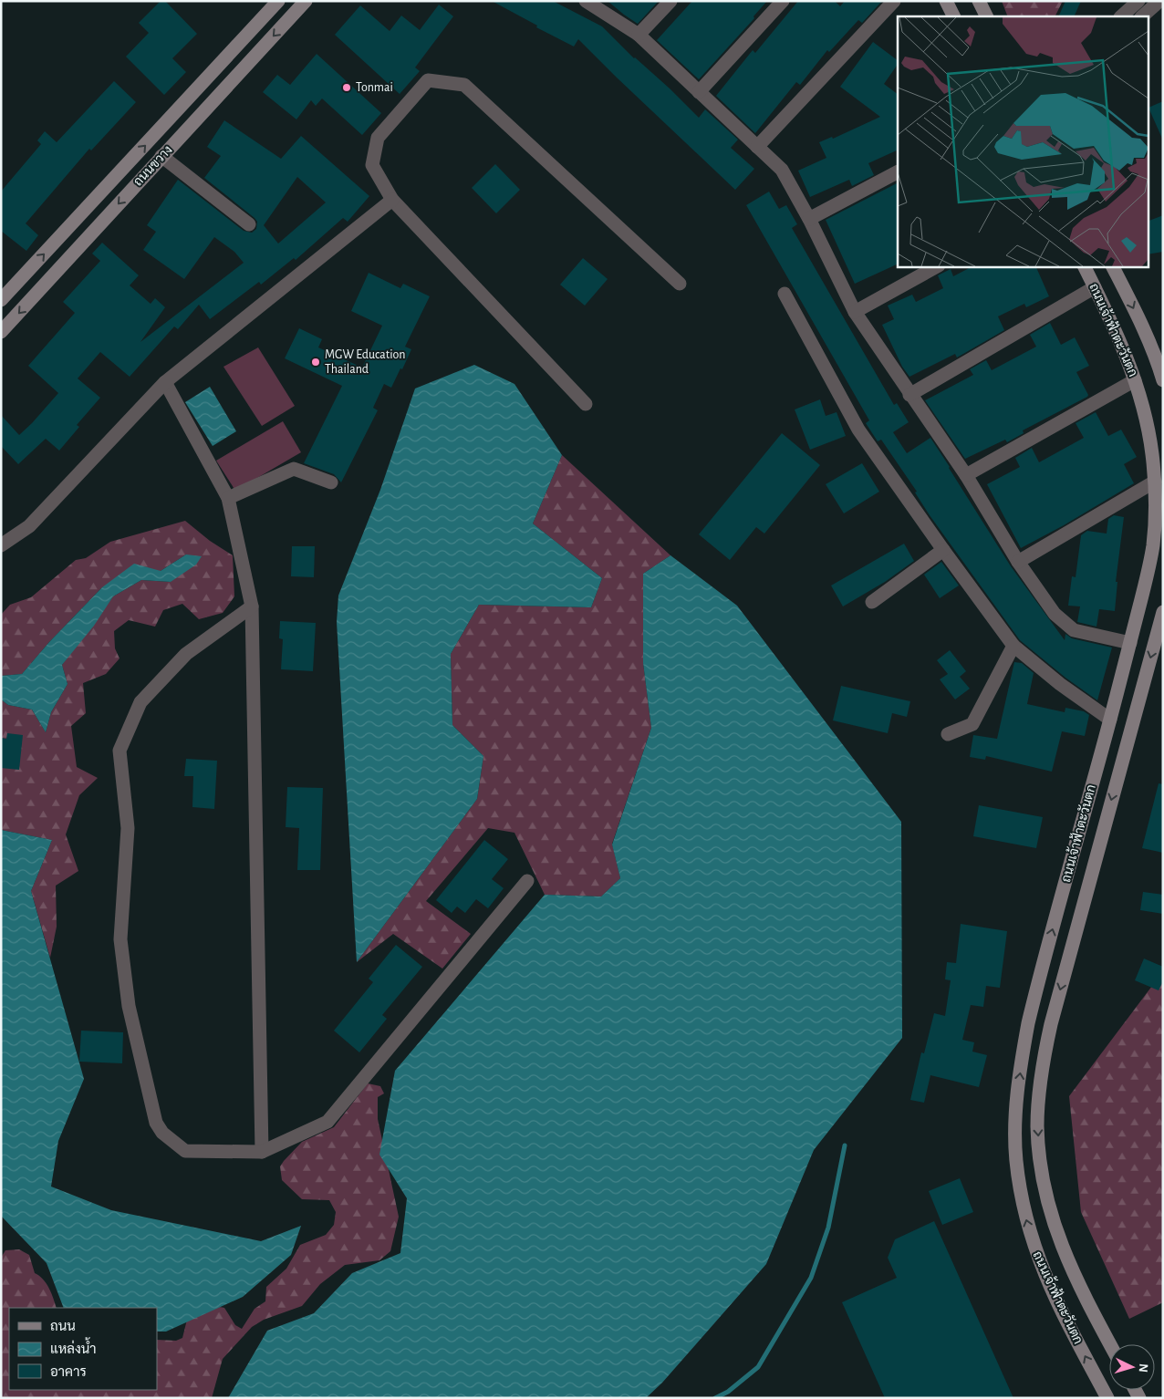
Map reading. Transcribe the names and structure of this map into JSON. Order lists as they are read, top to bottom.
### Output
{
  "streets": {
    "main road": ["ถนนขวาง", "ถนนเจ้าฟ้าตะวันตก"]
  },
  "places": ["Tonmai", "MGW Education Thailand"],
  "legend": ["ถนน", "แหล่งน้ำ", "อาคาร"],
  "north": "right"
}
